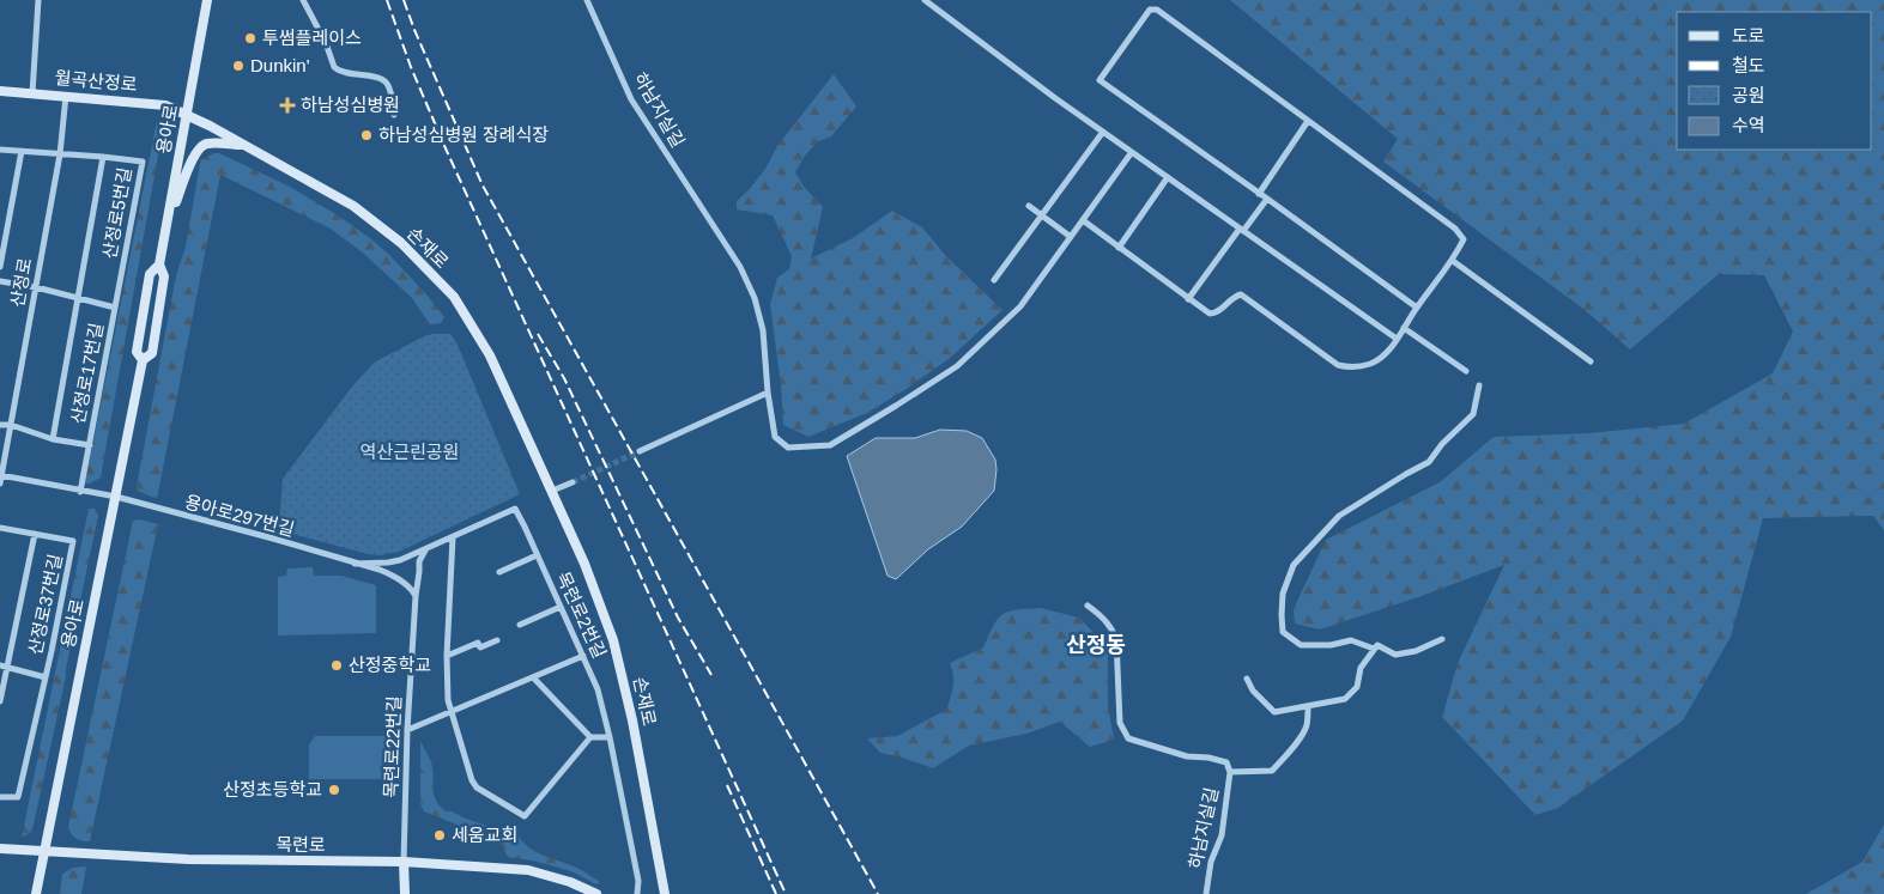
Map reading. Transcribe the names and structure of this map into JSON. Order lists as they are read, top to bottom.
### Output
{
  "streets": {
    "main road": [
      "월곡산정로",
      "용아로",
      "손재로",
      "목련로"
    ],
    "street": [
      "하남지실길",
      "산정로5번길",
      "산정로",
      "산정로17번길",
      "용아로297번길",
      "산정로37번길",
      "목련로2번길",
      "목련로22번길"
    ]
  },
  "crossings": [
    ["월곡산정로", "용아로"],
    ["월곡산정로", "손재로"],
    ["월곡산정로", "산정로"],
    ["용아로", "손재로"],
    ["용아로", "용아로297번길"],
    ["용아로", "목련로"],
    ["산정로5번길", "산정로"],
    ["산정로5번길", "산정로17번길"],
    ["산정로", "산정로17번길"],
    ["용아로297번길", "목련로22번길"],
    ["목련로22번길", "목련로"]
  ],
  "districts": ["산정동"],
  "parks": ["역산근린공원"],
  "places": {
    "other": [
      "투썸플레이스",
      "Dunkin'",
      "하남성심병원 장례식장",
      "산정중학교",
      "산정초등학교",
      "세움교회"
    ],
    "health": ["하남성심병원"]
  },
  "legend": [
    "도로",
    "철도",
    "공원",
    "수역"
  ]
}
